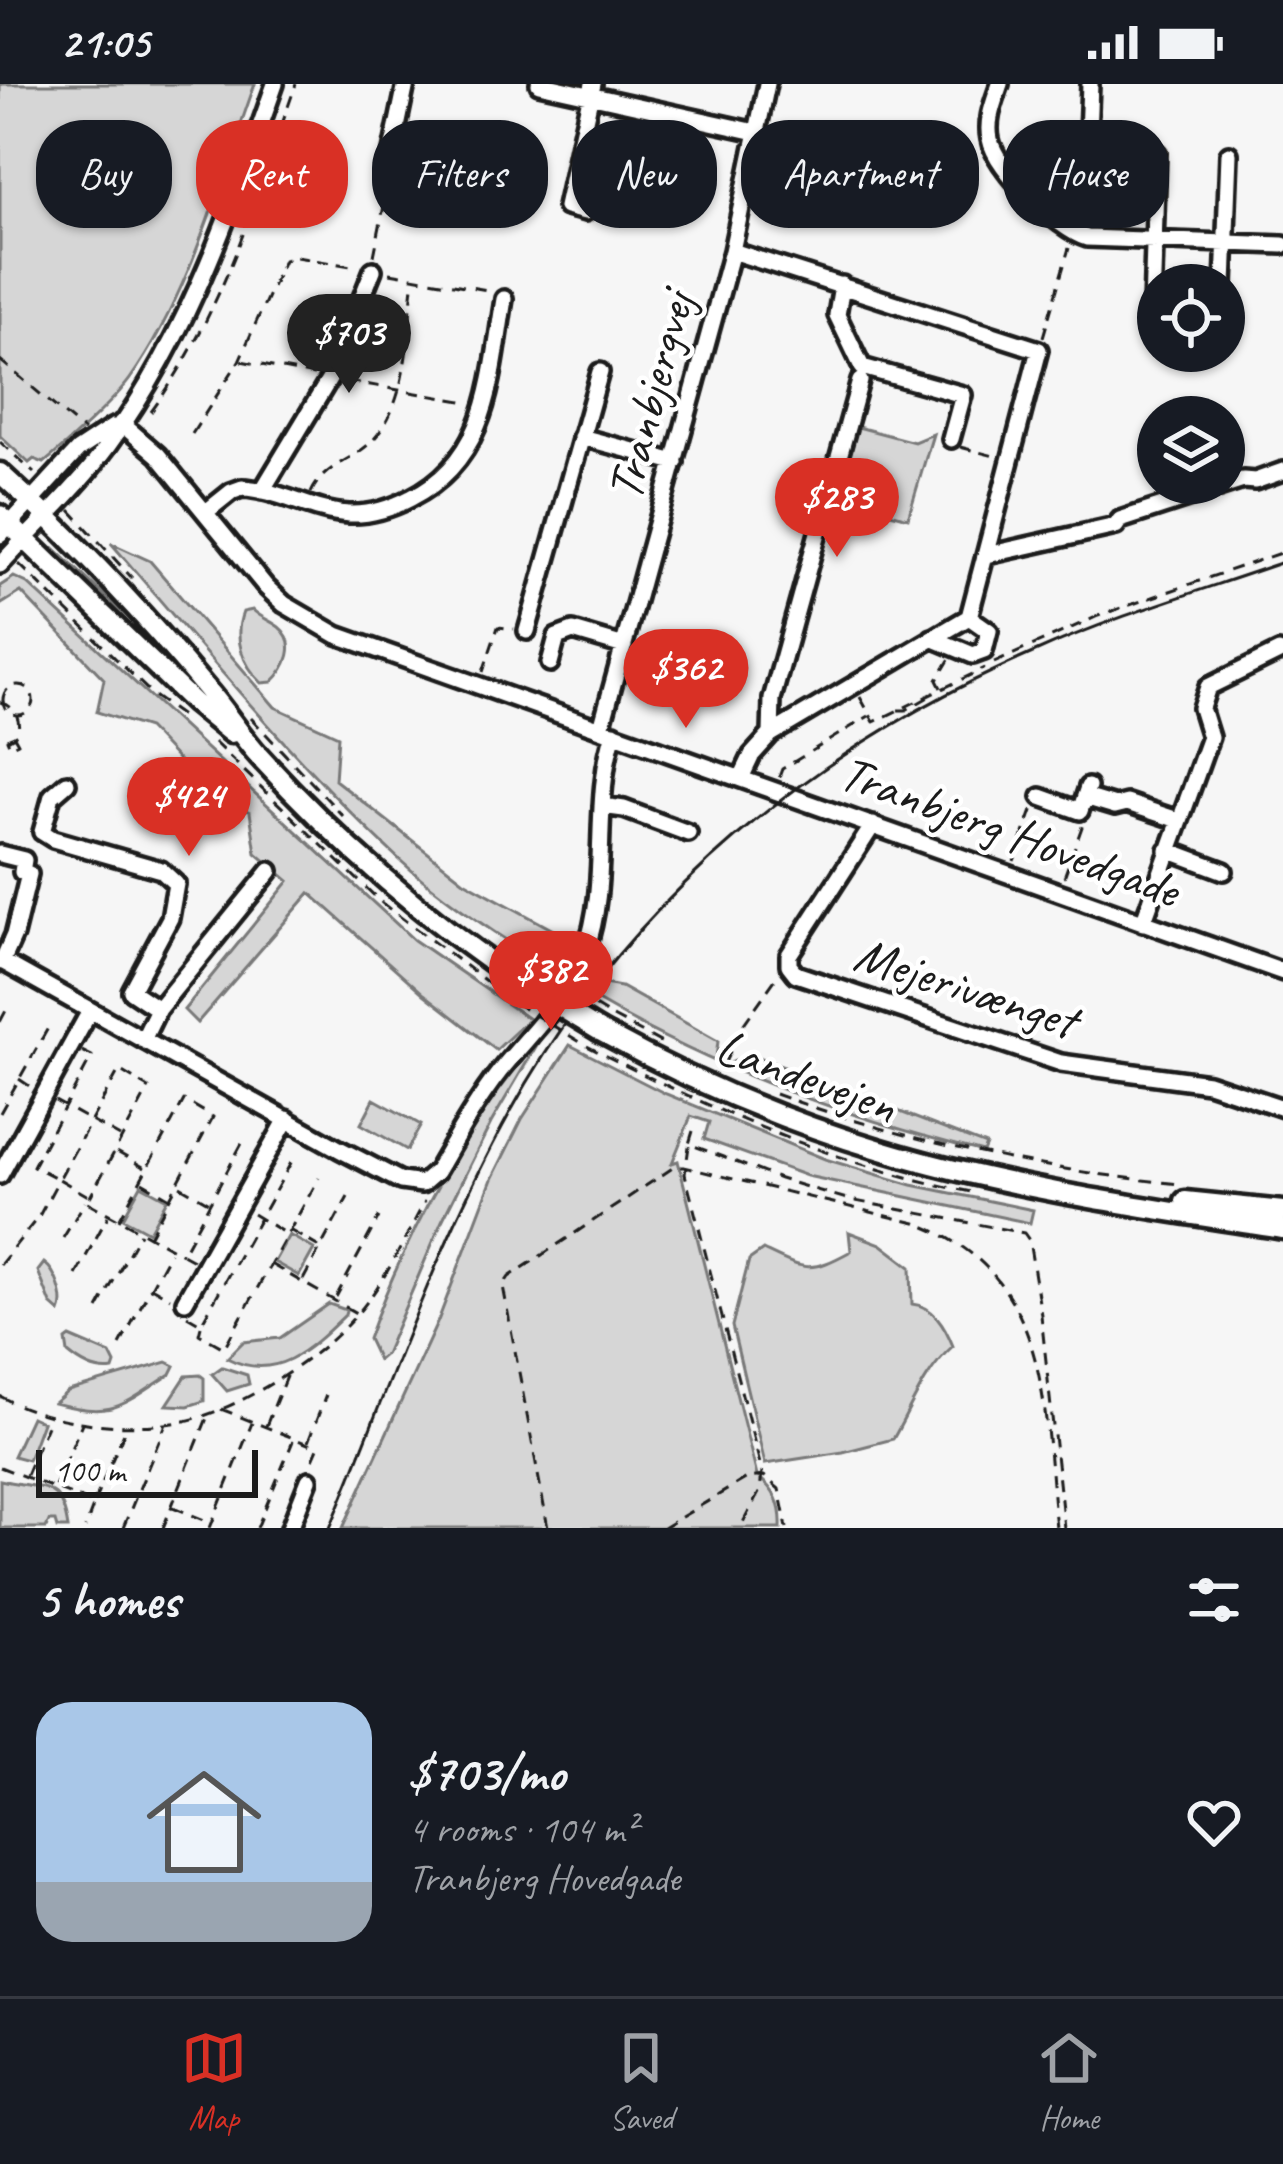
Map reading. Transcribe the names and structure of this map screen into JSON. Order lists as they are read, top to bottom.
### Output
{
  "streets": {
    "main road": ["Landevejen"],
    "street": ["Tranbjergvej", "Tranbjerg Hovedgade", "Mejerivænget"]
  },
  "crossings": [
    ["Tranbjergvej", "Tranbjerg Hovedgade"],
    ["Tranbjerg Hovedgade", "Mejerivænget"]
  ],
  "scale_bar": "100 m",
  "page": {
    "status": "21:05",
    "chip": [
      "Buy",
      "Rent",
      "Filters",
      "New",
      "Apartment",
      "House"
    ],
    "price": [
      "$703",
      "$283",
      "$362",
      "$424",
      "$382"
    ],
    "scale": "100 m",
    "heading": "5 homes",
    "list": [
      {
        "name": "$703/mo",
        "note": "4 rooms · 104 m² · Tranbjerg Hovedgade"
      }
    ],
    "tabs": ["Map", "Saved", "Home"]
  }
}
